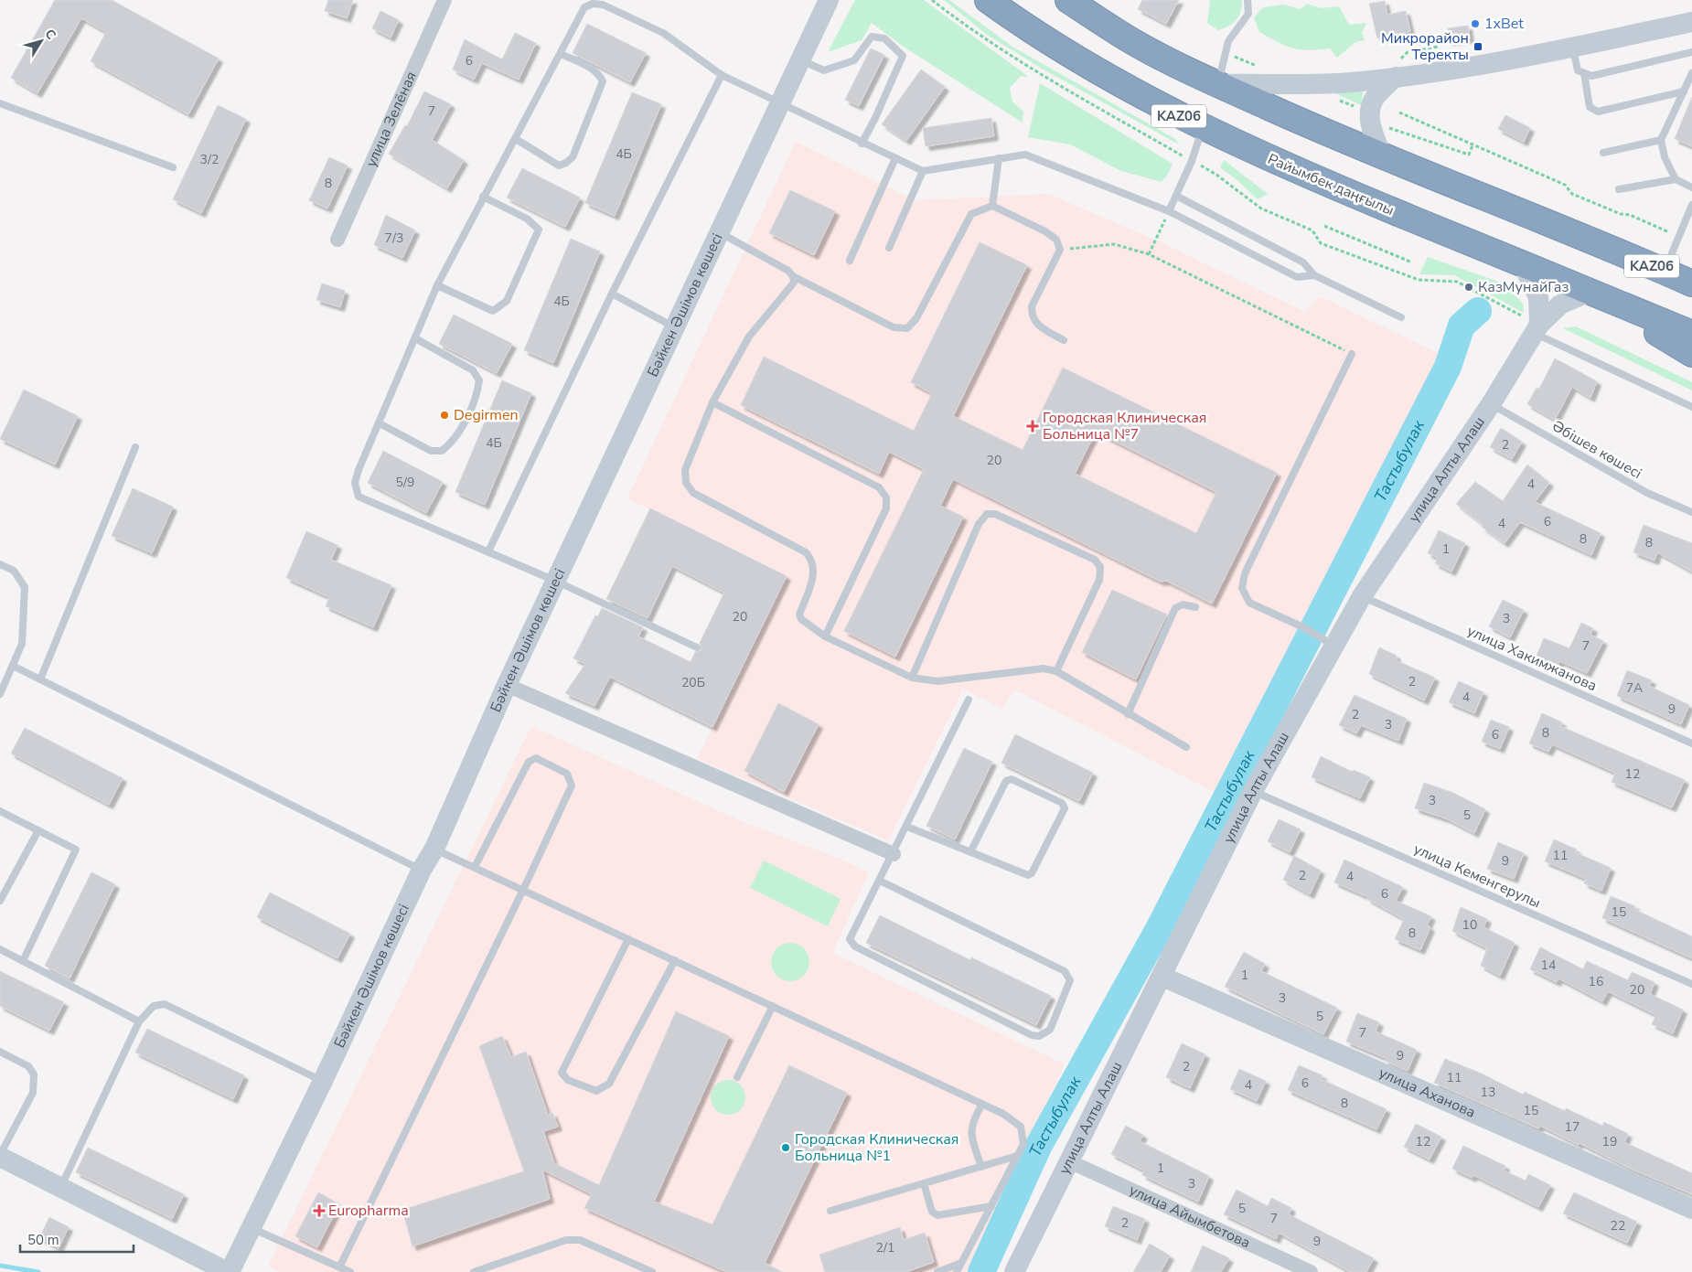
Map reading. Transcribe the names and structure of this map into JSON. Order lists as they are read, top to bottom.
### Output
{
  "streets": {
    "highway": ["KАZ06", "Райымбек даңғылы"],
    "street": [
      "улица Зелёная",
      "Бәйкен Әшімов көшесі",
      "улица Алты Алаш",
      "улица Аханова",
      "улица Айымбетова"
    ],
    "lane": ["Әбішев көшесі", "улица Хакимжанова", "улица Кеменгерулы"]
  },
  "crossings": [
    ["Райымбек даңғылы", "улица Алты Алаш"],
    ["Әбішев көшесі", "улица Алты Алаш"],
    ["улица Алты Алаш", "улица Хакимжанова"],
    ["улица Алты Алаш", "улица Кеменгерулы"],
    ["улица Алты Алаш", "улица Аханова"],
    ["улица Алты Алаш", "улица Айымбетова"]
  ],
  "water": ["Тастыбулак"],
  "places": {
    "other": [
      "1xBet",
      "КазМунайГаз",
      "Degirmen",
      "Городская Клиническая Больница №1"
    ],
    "transit": ["Микрорайон Теректы"],
    "health": ["Городская Клиническая Больница №7", "Europharma"]
  },
  "house_numbers": [
    "6",
    "7",
    "4Б",
    "3/2",
    "8",
    "7/3",
    "4Б",
    "4Б",
    "2",
    "20",
    "5/9",
    "4",
    "6",
    "4",
    "8",
    "8",
    "1",
    "20",
    "3",
    "7",
    "2",
    "20Б",
    "7А",
    "4",
    "9",
    "2",
    "3",
    "8",
    "6",
    "12",
    "3",
    "5",
    "11",
    "9",
    "2",
    "4",
    "6",
    "15",
    "10",
    "8",
    "14",
    "1",
    "16",
    "20",
    "3",
    "5",
    "7",
    "9",
    "2",
    "11",
    "6",
    "4",
    "13",
    "8",
    "15",
    "17",
    "12",
    "19",
    "1",
    "3",
    "5",
    "7",
    "2",
    "22",
    "9",
    "2/1"
  ],
  "scale_bar": "50 m",
  "north": "top right"
}
